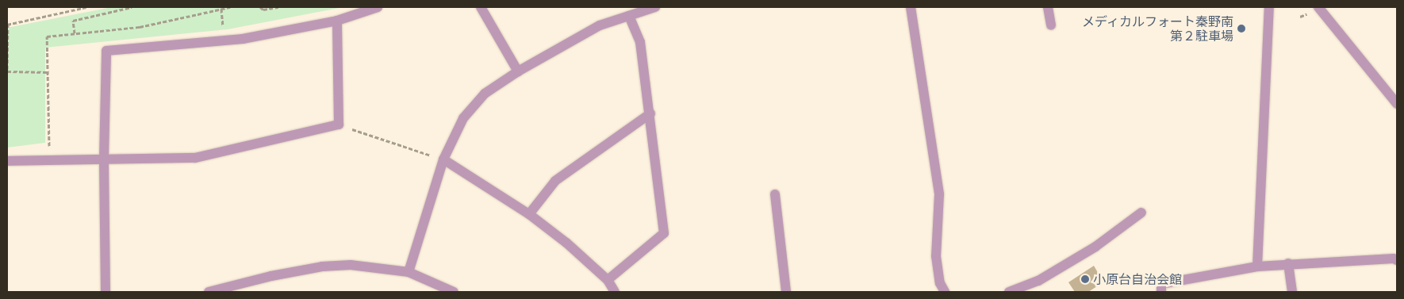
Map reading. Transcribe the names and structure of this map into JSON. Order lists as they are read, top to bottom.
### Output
{
  "places": ["メディカルフォート秦野南 第２駐車場", "小原台自治会館"]
}
